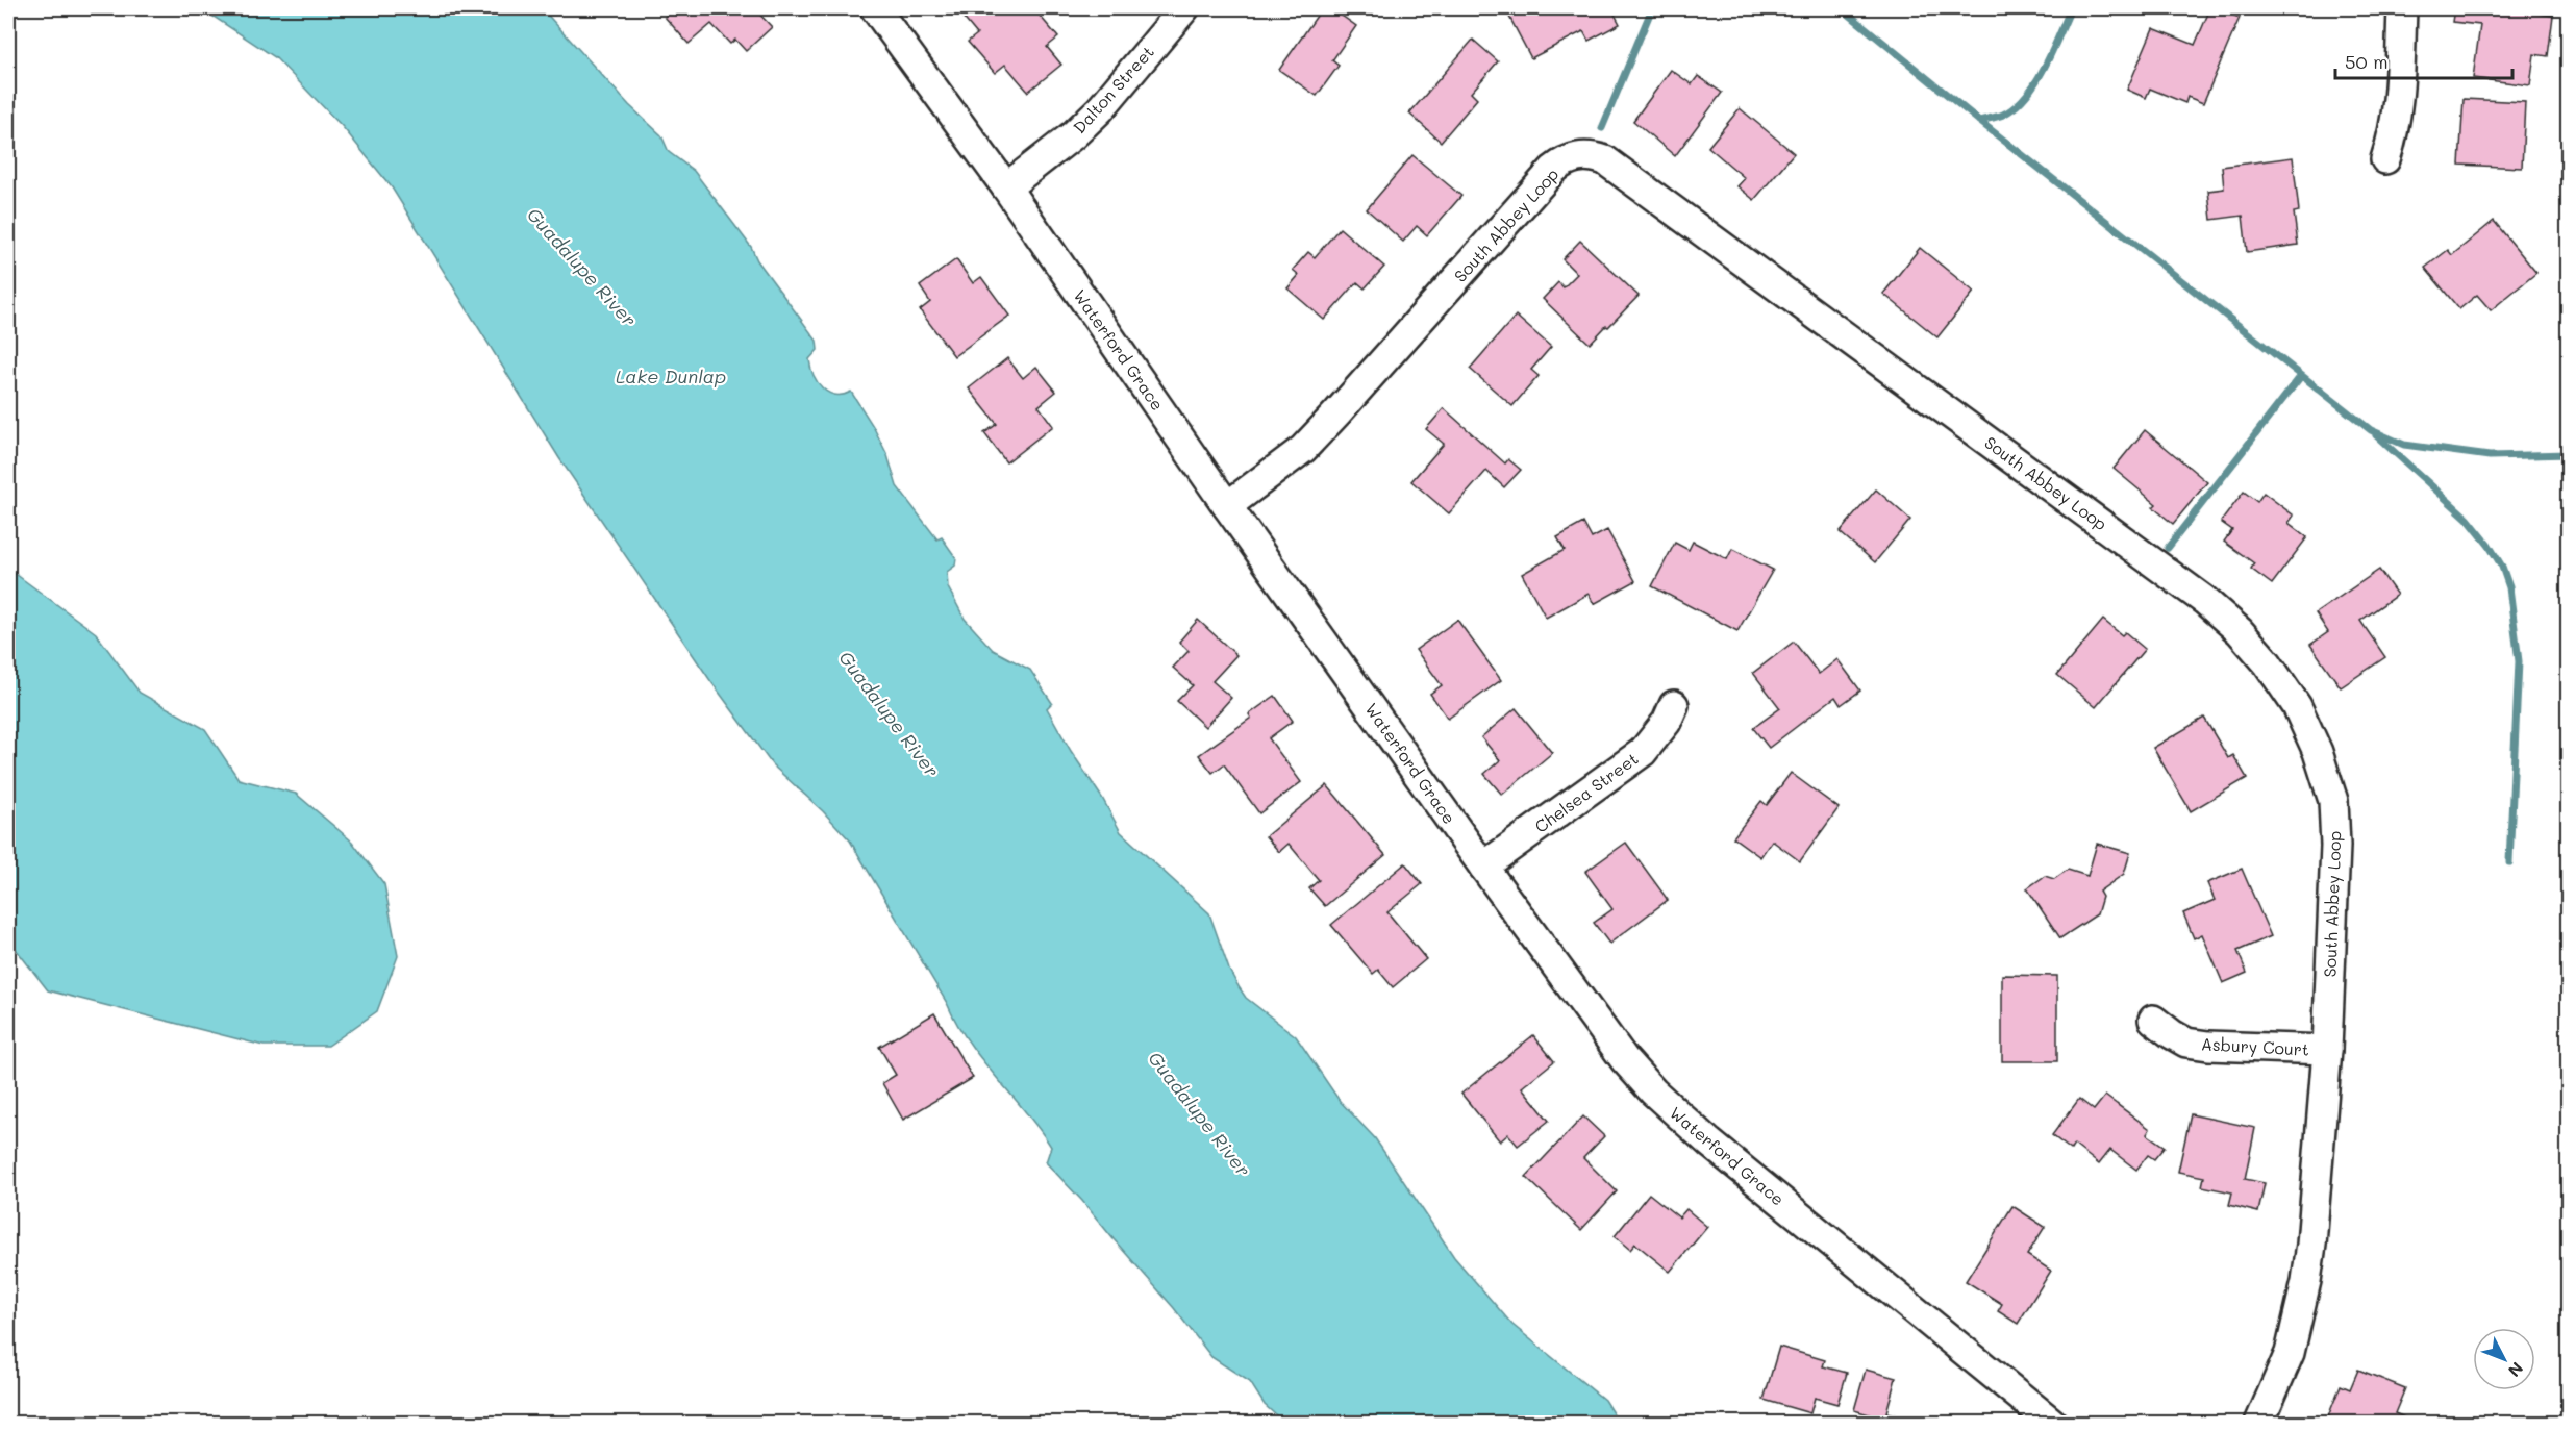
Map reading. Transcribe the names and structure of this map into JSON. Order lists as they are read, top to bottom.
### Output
{
  "streets": {
    "street": [
      "Dalton Street",
      "South Abbey Loop",
      "Waterford Grace",
      "Chelsea Street",
      "Asbury Court"
    ]
  },
  "crossings": [
    ["Dalton Street", "Waterford Grace"],
    ["South Abbey Loop", "Waterford Grace"],
    ["South Abbey Loop", "Asbury Court"],
    ["Waterford Grace", "Chelsea Street"]
  ],
  "water": ["Guadalupe River", "Lake Dunlap"],
  "scale_bar": "50 m",
  "north": "bottom right"
}
